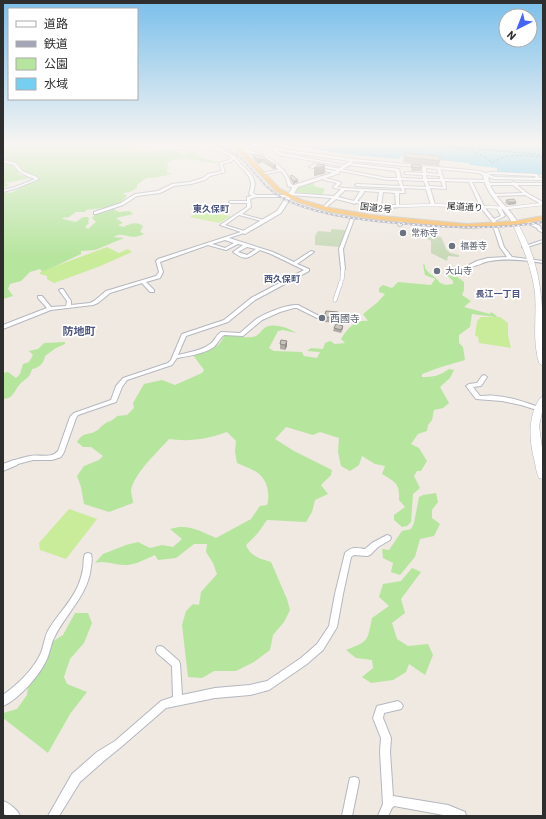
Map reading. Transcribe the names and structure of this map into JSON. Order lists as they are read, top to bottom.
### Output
{
  "streets": {
    "highway": ["国道2号"],
    "street": ["尾道通り"]
  },
  "districts": [
    "東久保町",
    "西久保町",
    "長江一丁目",
    "防地町"
  ],
  "places": [
    "常称寺",
    "福善寺",
    "大山寺",
    "西國寺"
  ],
  "legend": [
    "道路",
    "鉄道",
    "公園",
    "水域"
  ],
  "north": "bottom left"
}
